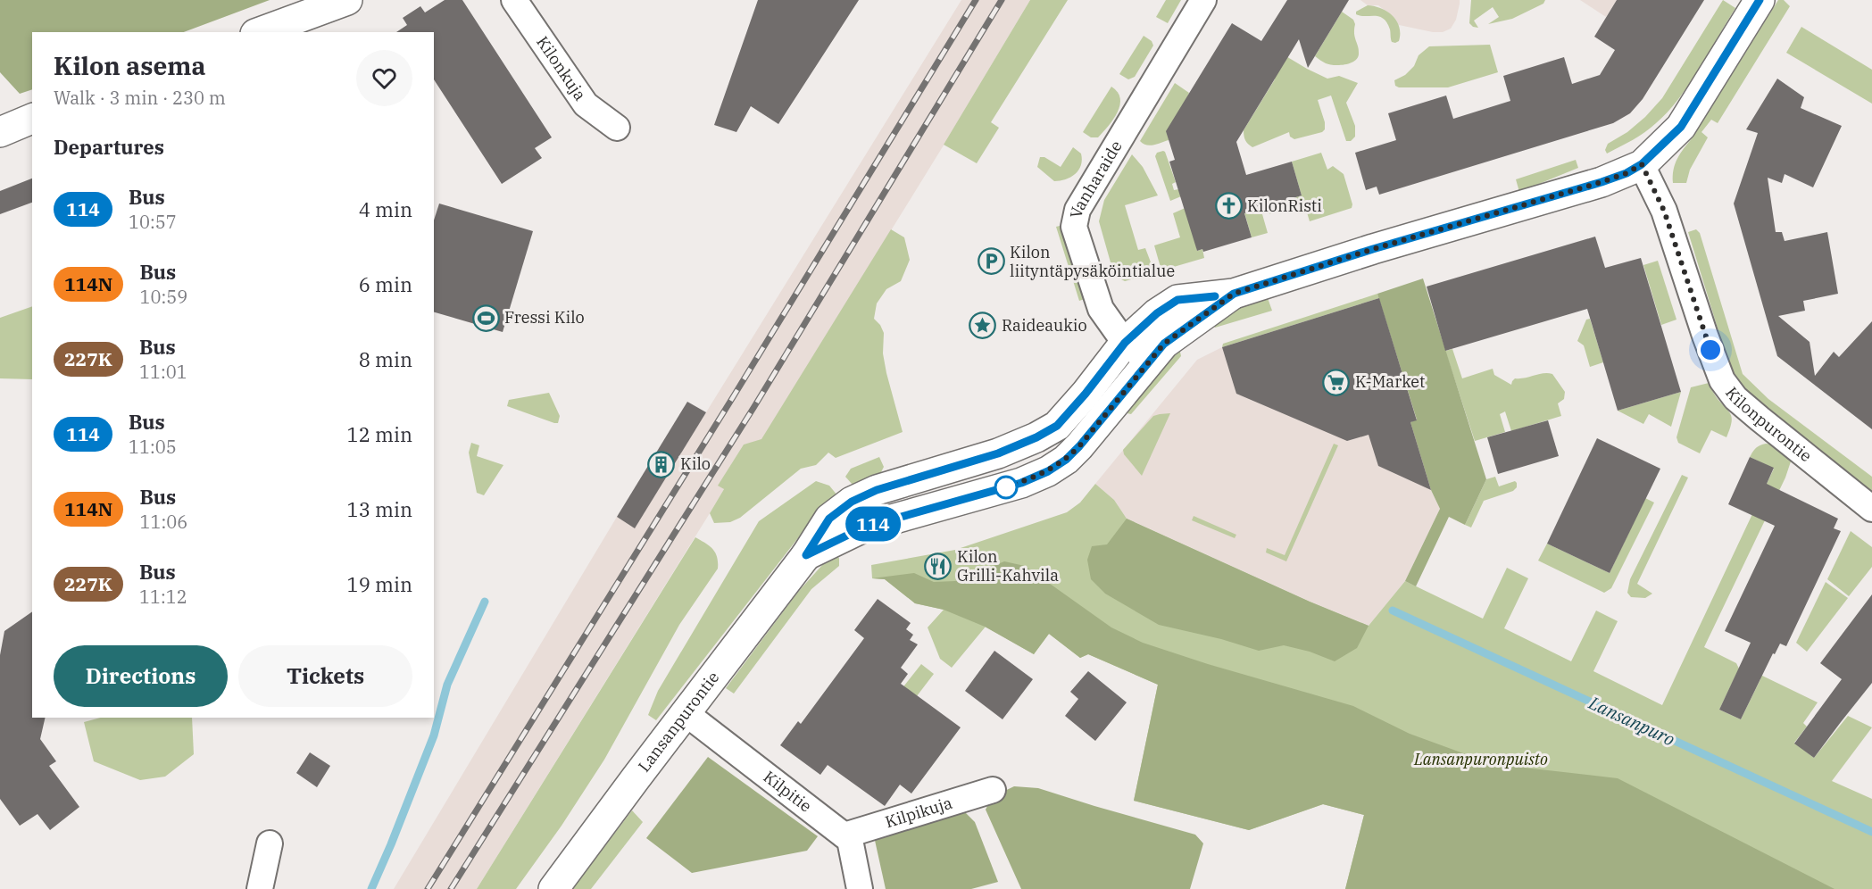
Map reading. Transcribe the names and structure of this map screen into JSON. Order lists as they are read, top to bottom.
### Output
{
  "streets": {
    "street": [
      "Kilonkuja",
      "Vanharaide",
      "Kilonpurontie",
      "Lansanpurontie",
      "Kilpitie",
      "Kilpikuja"
    ]
  },
  "crossings": [
    ["Vanharaide", "Lansanpurontie"],
    ["Lansanpurontie", "Kilpitie"],
    ["Kilpitie", "Kilpikuja"]
  ],
  "water": ["Lansanpuro"],
  "parks": ["Lansanpuronpuisto"],
  "places": {
    "church": ["KilonRisti"],
    "parking": ["Kilon liityntäpysäköintialue"],
    "sports": ["Fressi Kilo"],
    "place": ["Raideaukio"],
    "supermarket": ["K-Market"],
    "building": ["Kilo"],
    "restaurant": ["Kilon Grilli-Kahvila"]
  },
  "lines": ["bus line 114"],
  "page": {
    "on_map": "114",
    "heading": [
      ["Kilon asema", "Walk · 3 min · 230 m"],
      "Departures"
    ],
    "list": [
      {
        "mark": "114",
        "name": "Bus",
        "note": "10:57",
        "value": "4 min"
      },
      {
        "mark": "114N",
        "name": "Bus",
        "note": "10:59",
        "value": "6 min"
      },
      {
        "mark": "227K",
        "name": "Bus",
        "note": "11:01",
        "value": "8 min"
      },
      {
        "mark": "114",
        "name": "Bus",
        "note": "11:05",
        "value": "12 min"
      },
      {
        "mark": "114N",
        "name": "Bus",
        "note": "11:06",
        "value": "13 min"
      },
      {
        "mark": "227K",
        "name": "Bus",
        "note": "11:12",
        "value": "19 min"
      }
    ],
    "buttons": ["Directions", "Tickets"]
  }
}
